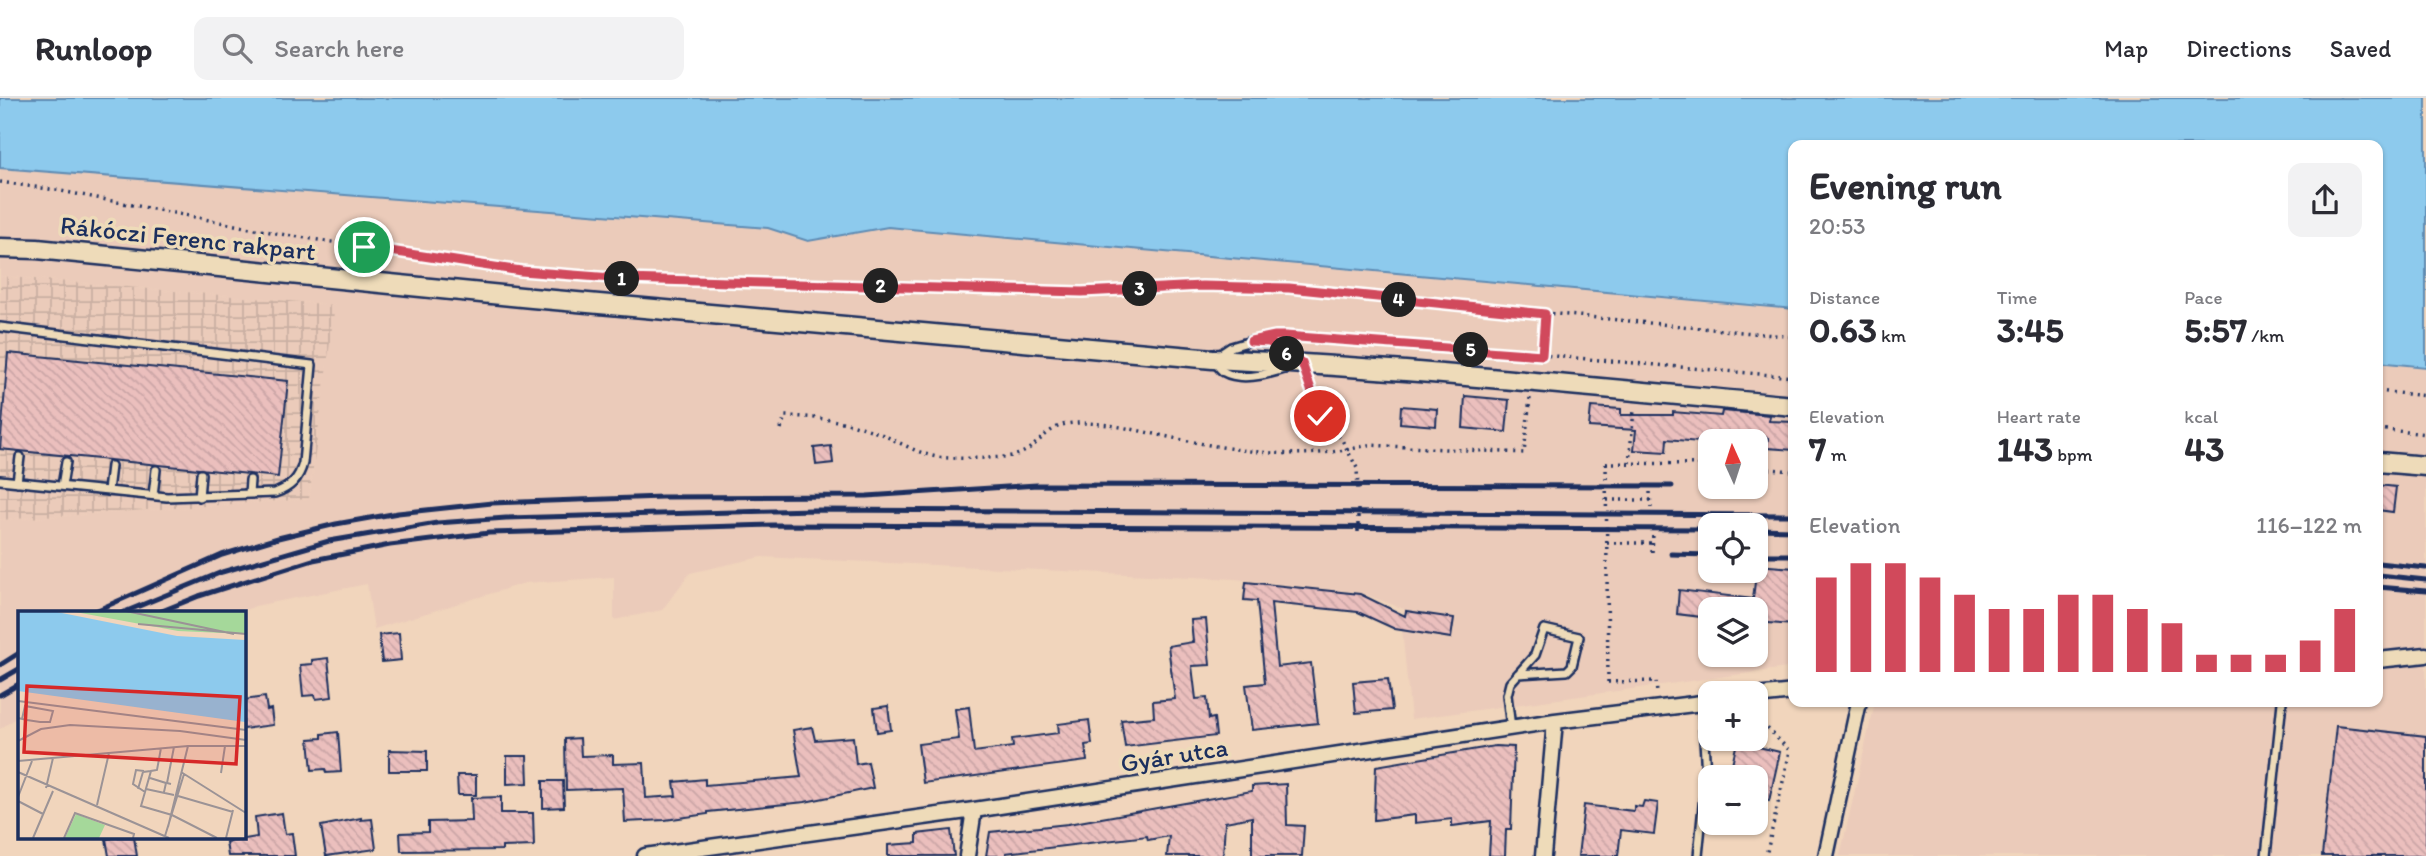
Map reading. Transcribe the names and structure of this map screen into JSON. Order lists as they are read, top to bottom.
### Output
{
  "streets": {
    "street": ["Rákóczi Ferenc rakpart", "Gyár utca"]
  },
  "north": "top",
  "page": {
    "header": "Runloop",
    "search": "Search here",
    "nav": ["Map", "Directions", "Saved"],
    "heading": ["Evening run", "20:53"],
    "stats": [
      ["Distance", "0.63 km"],
      ["Time", "3:45"],
      ["Pace", "5:57 /km"],
      ["Elevation", "7 m"],
      ["Heart rate", "143 bpm"],
      ["kcal", "43"]
    ],
    "pins": [
      "1",
      "2",
      "3",
      "4",
      "5",
      "6"
    ],
    "map_buttons": ["+", "−"],
    "chart": ["Elevation", "116–122 m"]
  }
}
